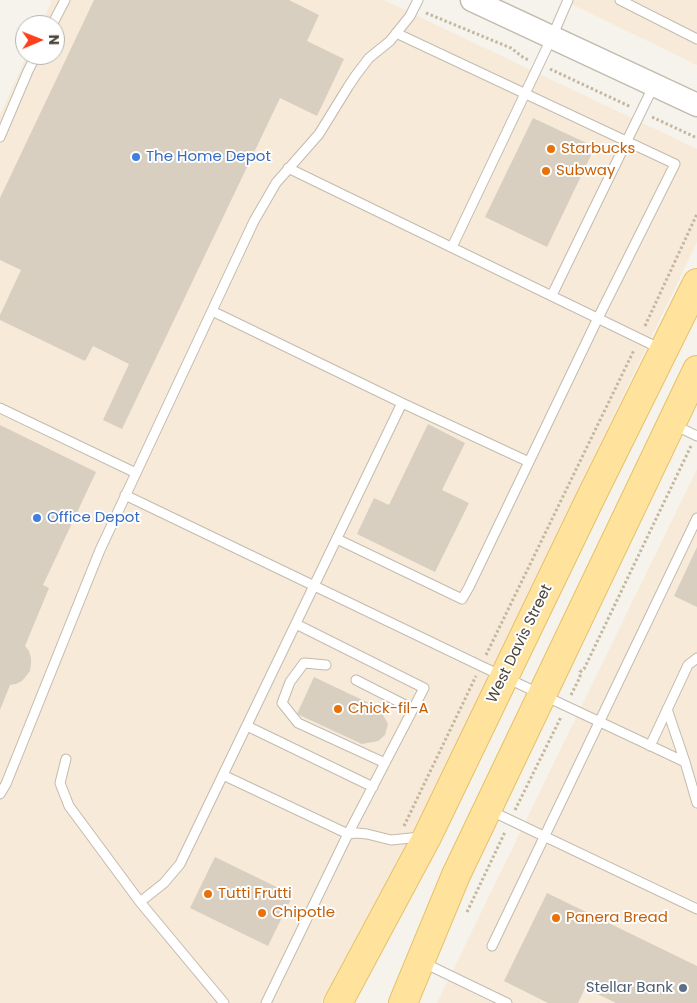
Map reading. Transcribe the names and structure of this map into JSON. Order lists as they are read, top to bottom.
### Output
{
  "streets": {
    "main road": ["West Davis Street"]
  },
  "places": [
    "Starbucks",
    "The Home Depot",
    "Subway",
    "Office Depot",
    "Chick-fil-A",
    "Tutti Frutti",
    "Chipotle",
    "Panera Bread",
    "Stellar Bank"
  ],
  "north": "right"
}
